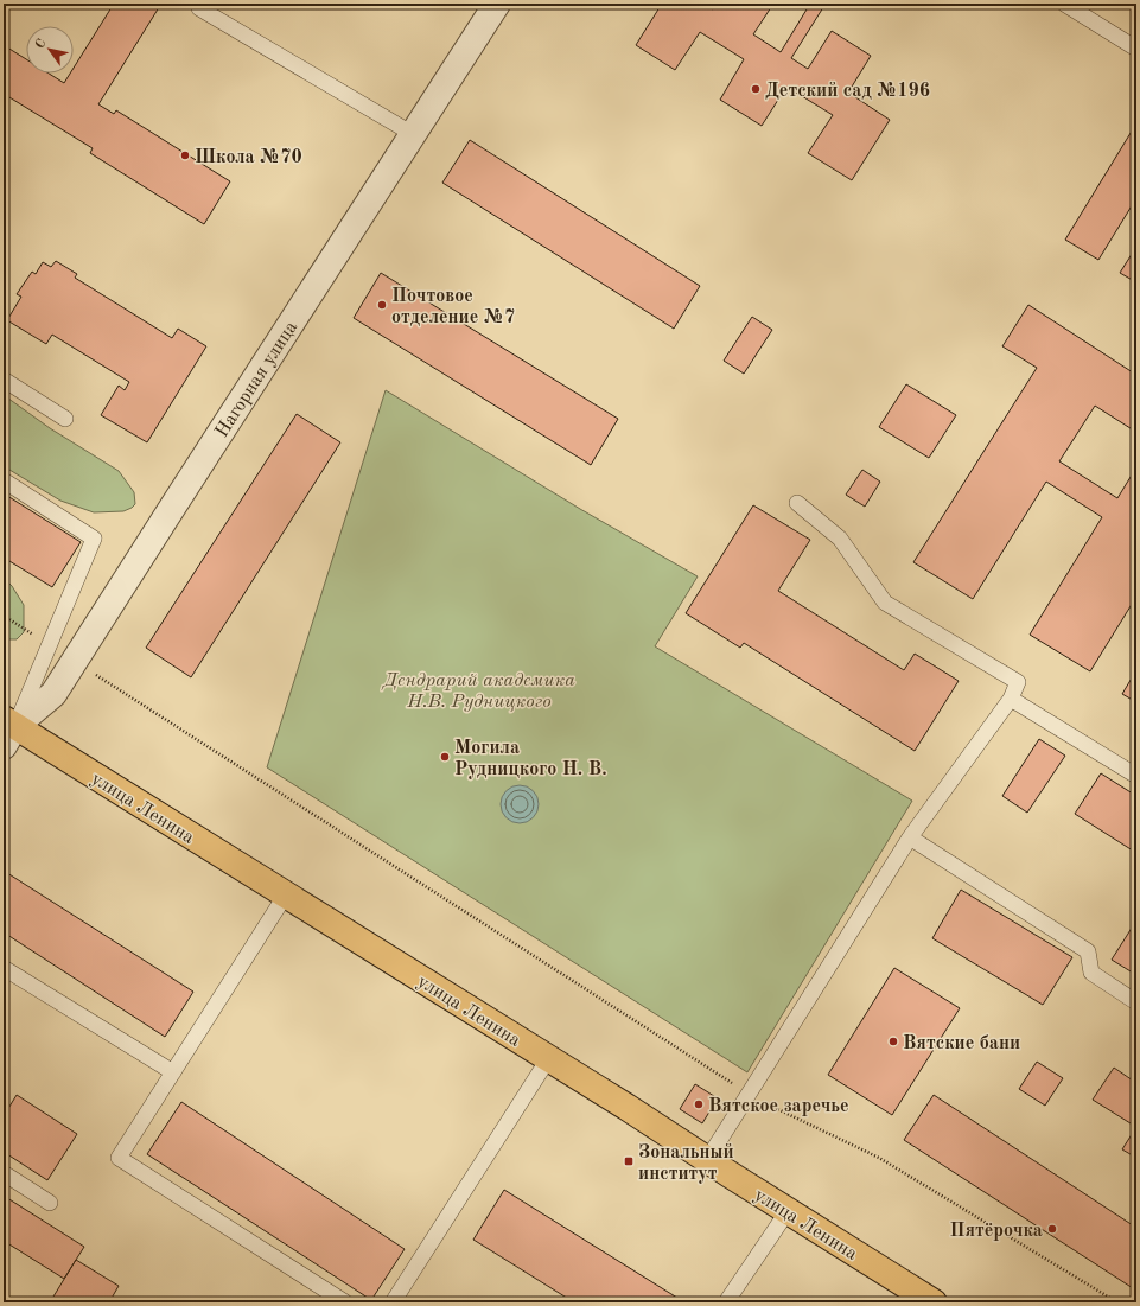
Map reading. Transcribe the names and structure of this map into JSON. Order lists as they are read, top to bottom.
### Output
{
  "streets": {
    "main road": ["улица Ленина"],
    "street": ["Нагорная улица"]
  },
  "crossings": [
    ["Нагорная улица", "улица Ленина"]
  ],
  "parks": ["Дендрарий академика Н.В. Рудницкого"],
  "places": {
    "other": [
      "Детский сад №196",
      "Школа №70",
      "Почтовое отделение №7",
      "Могила Рудницкого Н. В.",
      "Вятские бани",
      "Вятское заречье",
      "Пятёрочка"
    ],
    "transit": ["Зональный институт"]
  },
  "north": "top left"
}
